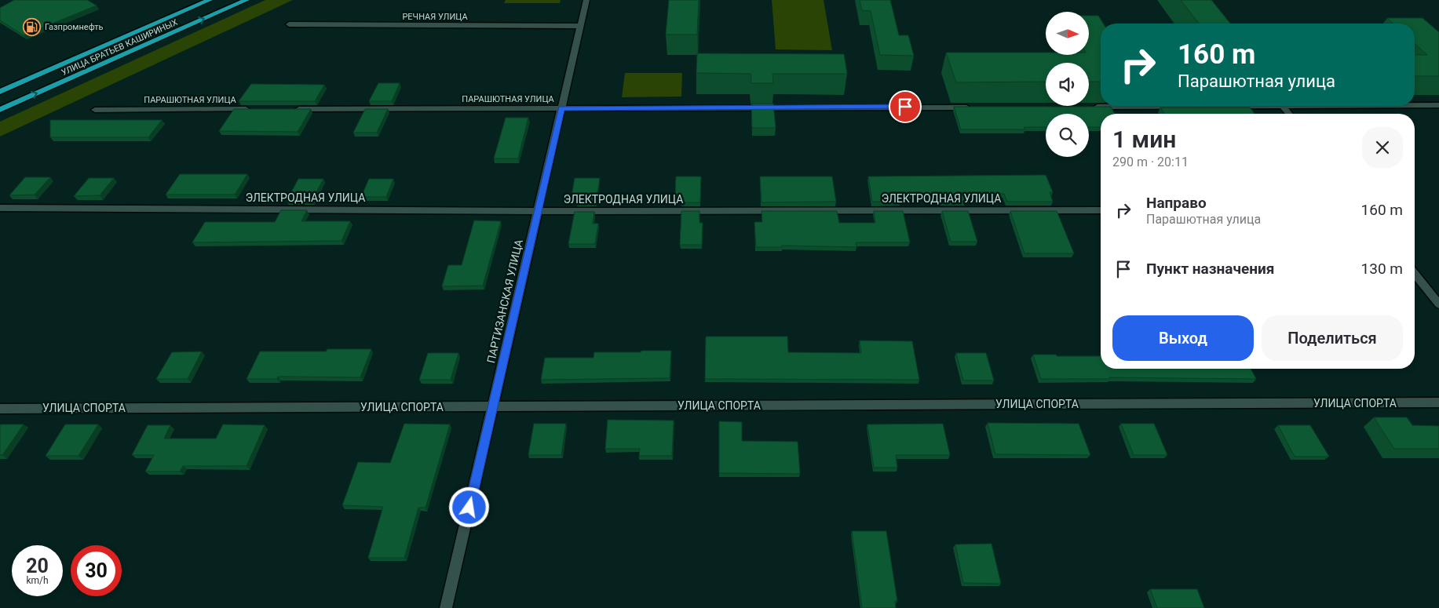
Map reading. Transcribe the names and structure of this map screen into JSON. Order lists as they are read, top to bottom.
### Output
{
  "streets": {
    "main road": ["УЛИЦА БРАТЬЕВ КАШИРИНЫХ"],
    "street": [
      "РЕЧНАЯ УЛИЦА",
      "ПАРАШЮТНАЯ УЛИЦА",
      "ЭЛЕКТРОДНАЯ УЛИЦА",
      "ПАРТИЗАНСКАЯ УЛИЦА",
      "УЛИЦА СПОРТА"
    ]
  },
  "crossings": [
    ["РЕЧНАЯ УЛИЦА", "ПАРТИЗАНСКАЯ УЛИЦА"],
    ["ПАРАШЮТНАЯ УЛИЦА", "ПАРТИЗАНСКАЯ УЛИЦА"],
    ["ЭЛЕКТРОДНАЯ УЛИЦА", "ПАРТИЗАНСКАЯ УЛИЦА"],
    ["ПАРТИЗАНСКАЯ УЛИЦА", "УЛИЦА СПОРТА"]
  ],
  "places": {
    "fuel station": ["Газпромнефть"]
  },
  "north": "right",
  "page": {
    "turn": ["160 m", "Парашютная улица"],
    "heading": ["1 мин", "290 m · 20:11"],
    "list": [
      {
        "name": "Направо",
        "note": "Парашютная улица",
        "value": "160 m"
      },
      {
        "name": "Пункт назначения",
        "value": "130 m"
      }
    ],
    "buttons": ["Выход", "Поделиться"],
    "speed": "20 km/h",
    "limit": "30"
  }
}
